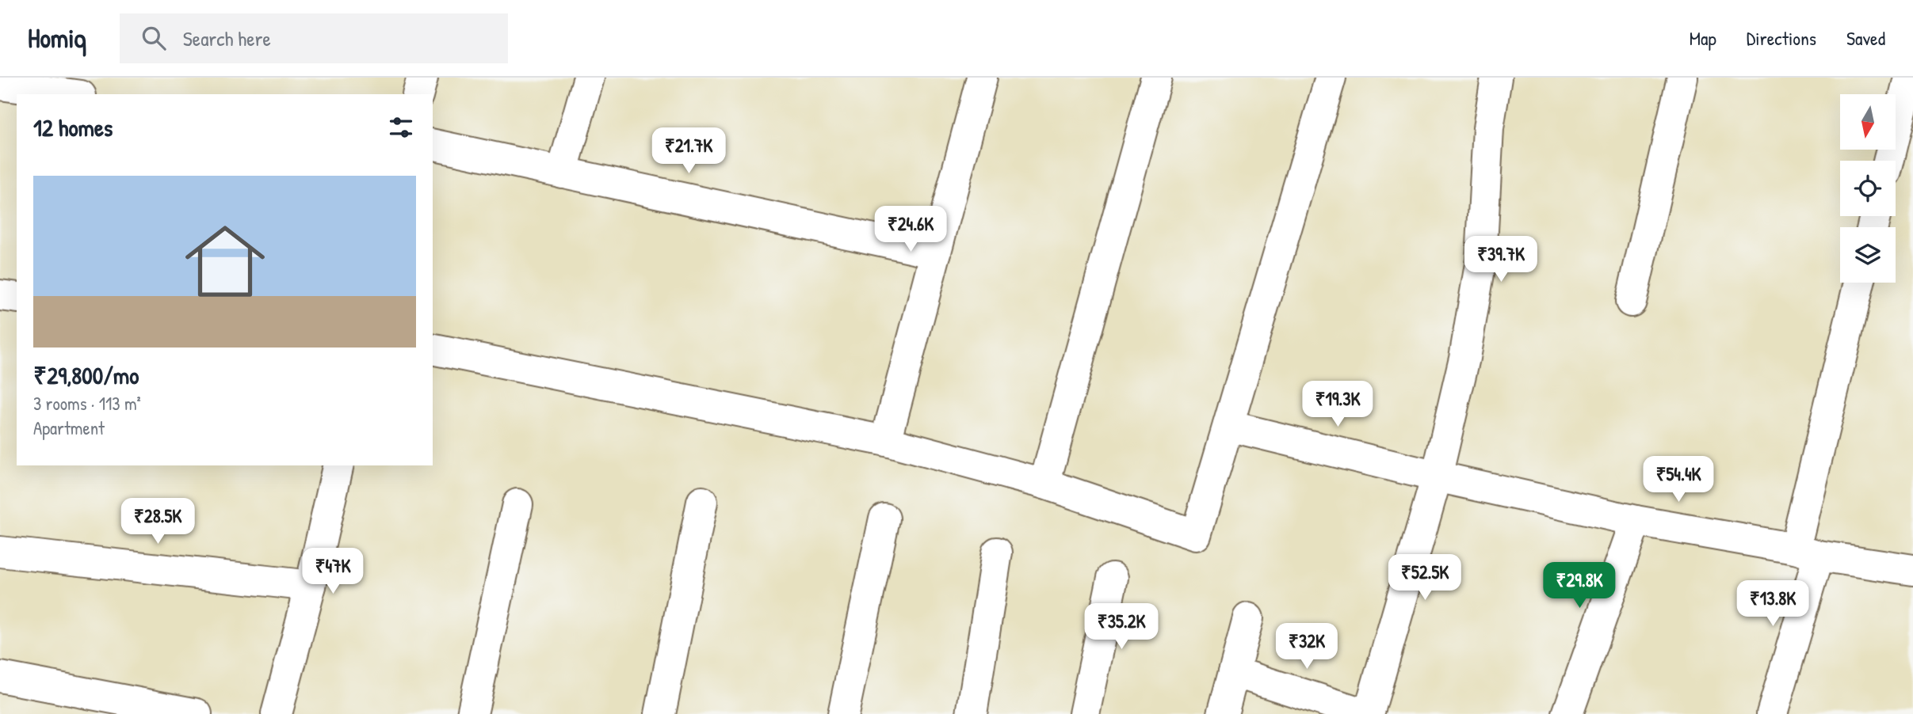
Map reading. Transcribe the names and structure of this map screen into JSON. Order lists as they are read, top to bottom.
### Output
{
  "north": "bottom",
  "page": {
    "header": "Homiq",
    "search": "Search here",
    "nav": ["Map", "Directions", "Saved"],
    "heading": "12 homes",
    "price": [
      "₹21.7K",
      "₹24.6K",
      "₹39.7K",
      "₹19.3K",
      "₹54.4K",
      "₹28.5K",
      "₹47K",
      "₹52.5K",
      "₹29.8K",
      "₹13.8K",
      "₹35.2K",
      "₹32K"
    ],
    "list": [
      {
        "name": "₹29,800/mo",
        "note": "3 rooms · 113 m² · Apartment"
      }
    ]
  }
}
